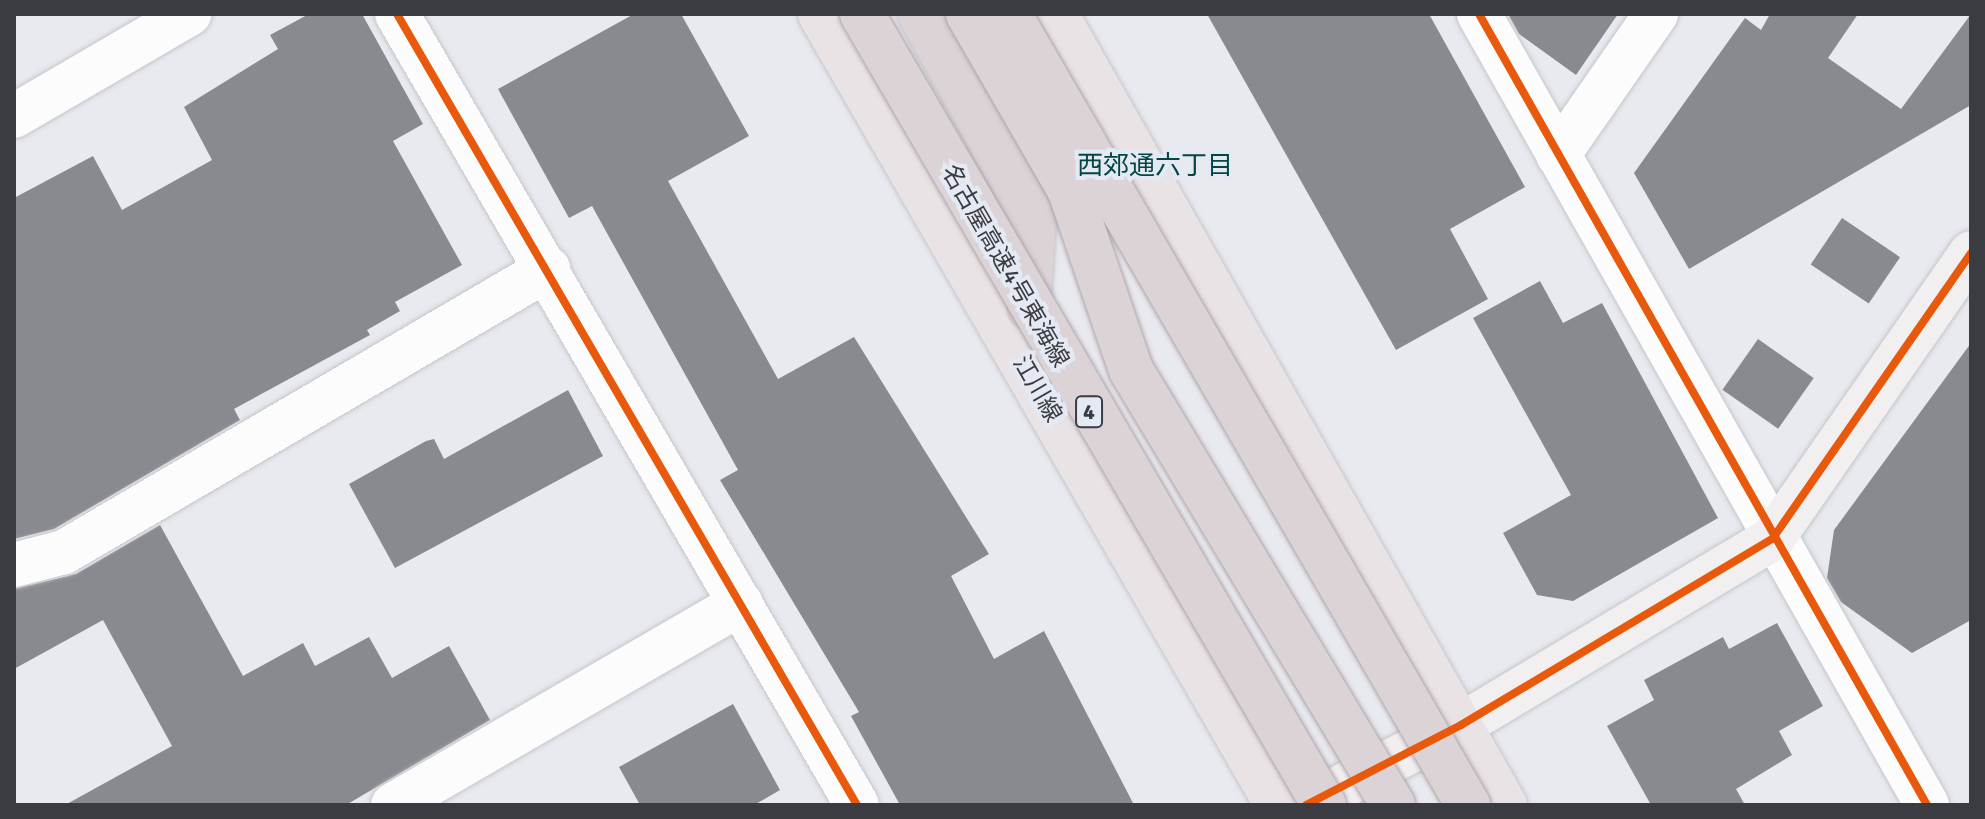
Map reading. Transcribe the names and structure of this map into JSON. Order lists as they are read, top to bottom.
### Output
{
  "streets": {
    "highway": ["名古屋高速4号東海線", "4"],
    "main road": ["江川線"]
  },
  "districts": ["西郊通六丁目"]
}
